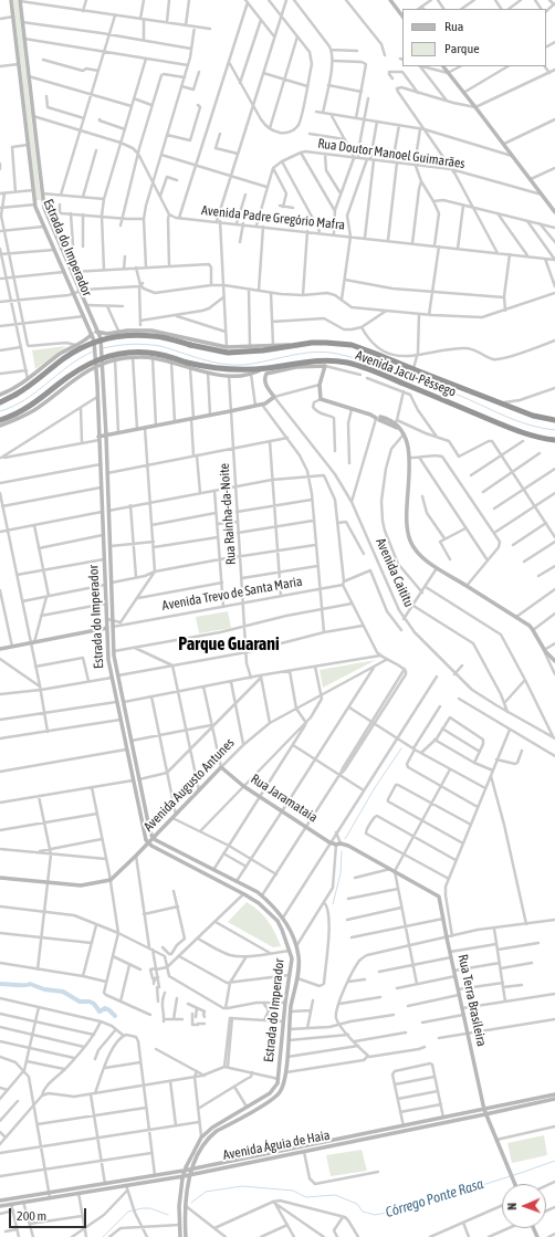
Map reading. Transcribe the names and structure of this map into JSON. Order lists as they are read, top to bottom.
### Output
{
  "streets": {
    "highway": ["Avenida Jacu-Pêssego"],
    "main road": [
      "Estrada do Imperador",
      "Avenida Caititu",
      "Avenida Trevo de Santa Maria",
      "Avenida Augusto Antunes",
      "Rua Jaramataia",
      "Rua Terra Brasileira",
      "Avenida Águia de Haia"
    ],
    "street": ["Rua Doutor Manoel Guimarães", "Avenida Padre Gregório Mafra", "Rua Rainha-da-Noite"]
  },
  "crossings": [
    ["Estrada do Imperador", "Avenida Trevo de Santa Maria"],
    ["Estrada do Imperador", "Avenida Augusto Antunes"],
    ["Estrada do Imperador", "Avenida Águia de Haia"],
    ["Avenida Jacu-Pêssego", "Avenida Caititu"],
    ["Rua Rainha-da-Noite", "Avenida Trevo de Santa Maria"],
    ["Avenida Augusto Antunes", "Rua Jaramataia"],
    ["Rua Jaramataia", "Rua Terra Brasileira"],
    ["Rua Terra Brasileira", "Avenida Águia de Haia"]
  ],
  "districts": ["Parque Guarani"],
  "water": ["Córrego Ponte Rasa"],
  "legend": ["Rua", "Parque"],
  "scale_bar": "200 m",
  "north": "left"
}
